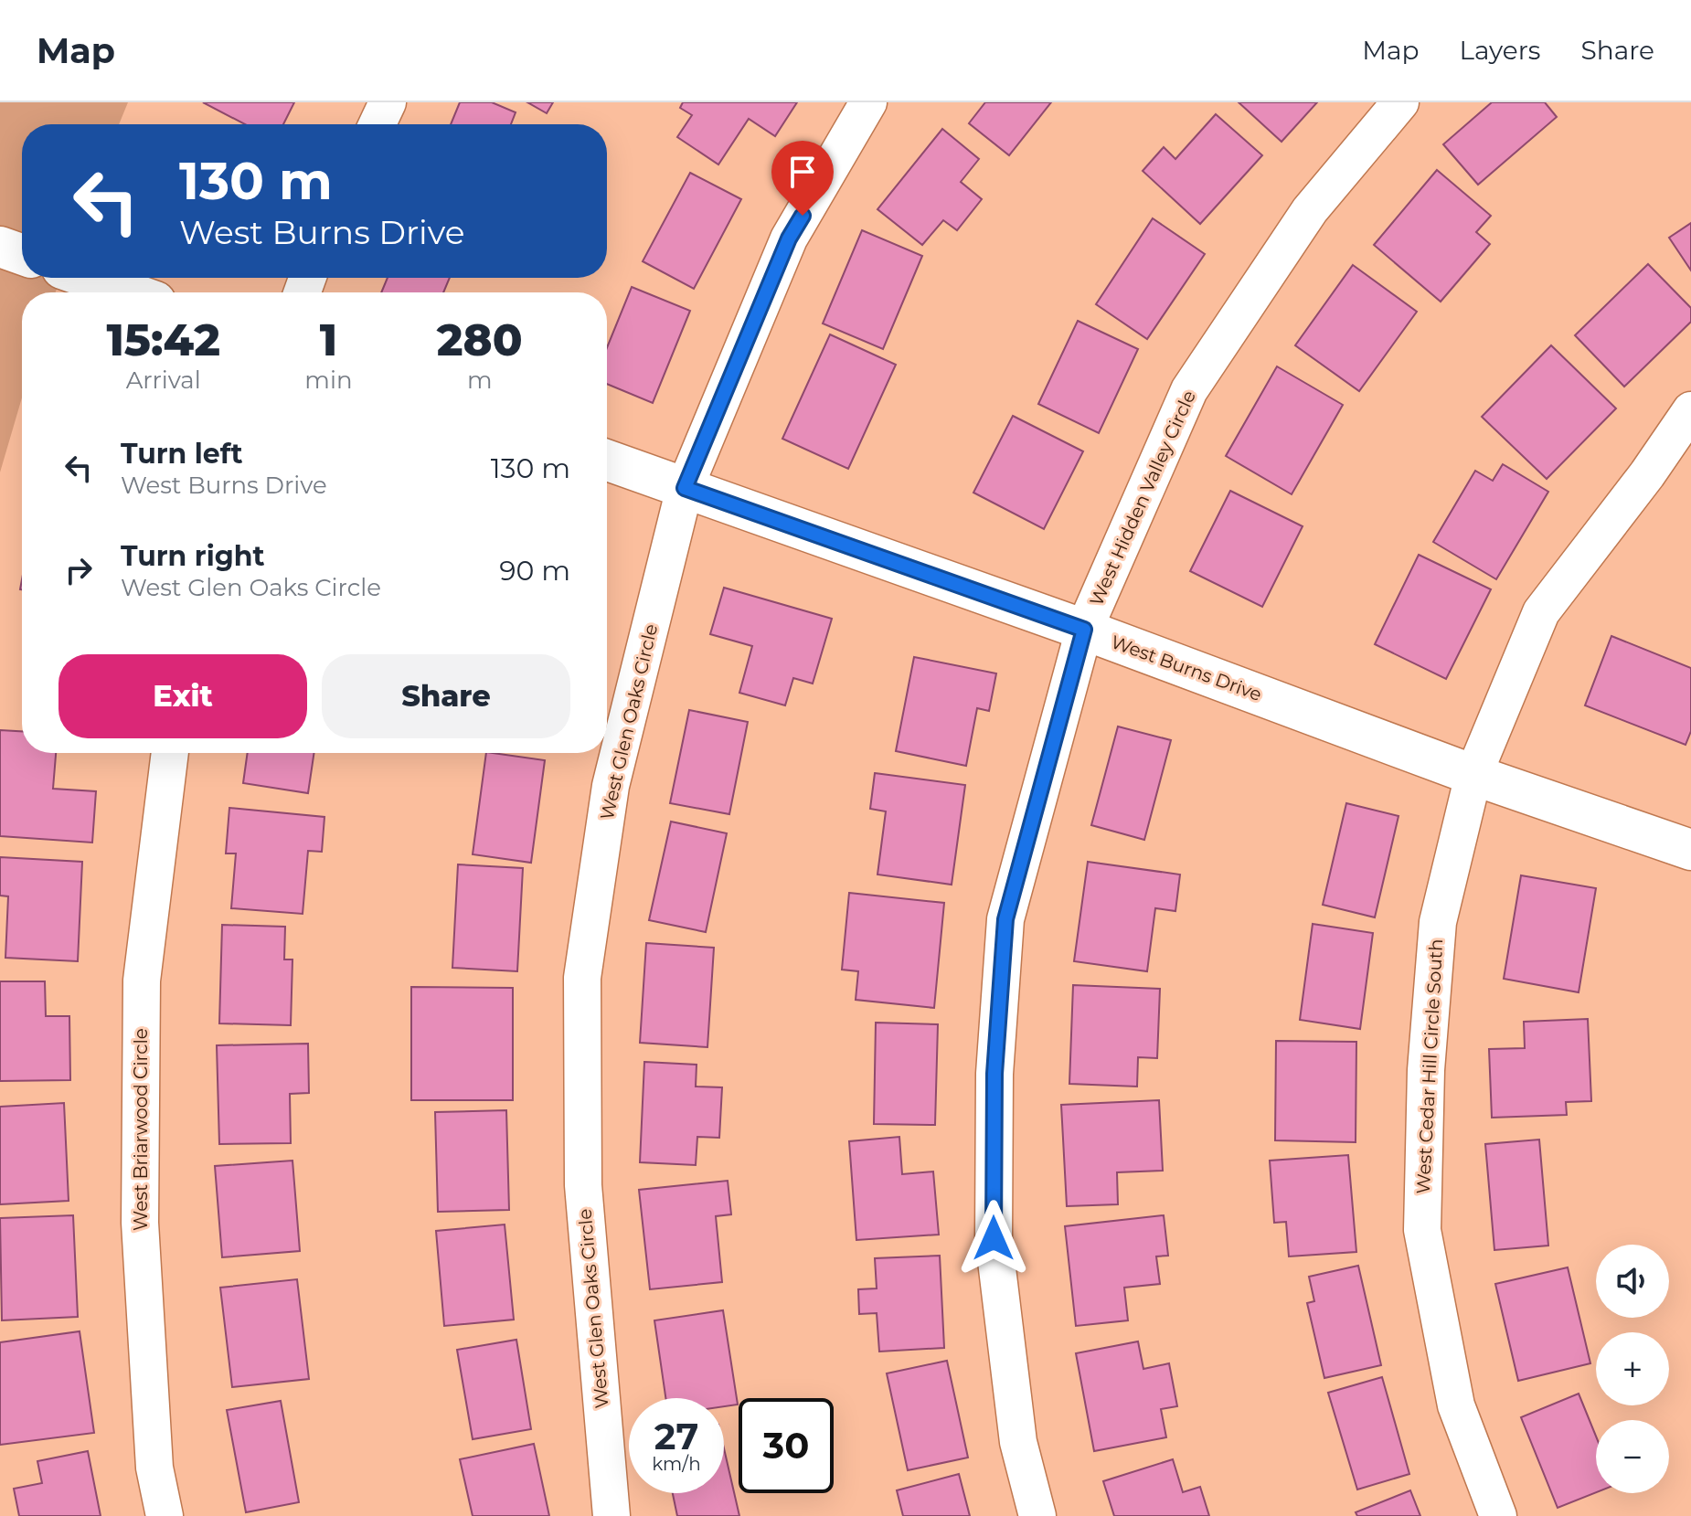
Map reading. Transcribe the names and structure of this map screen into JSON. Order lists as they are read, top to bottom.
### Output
{
  "streets": {
    "street": [
      "West Hidden Valley Circle",
      "West Burns Drive",
      "West Glen Oaks Circle",
      "West Cedar Hill Circle South",
      "West Briarwood Circle"
    ]
  },
  "crossings": [
    ["West Hidden Valley Circle", "West Burns Drive"],
    ["West Burns Drive", "West Glen Oaks Circle"],
    ["West Burns Drive", "West Cedar Hill Circle South"]
  ],
  "page": {
    "header": "Map",
    "nav": ["Map", "Layers", "Share"],
    "turn": ["130 m", "West Burns Drive"],
    "eta": [
      "15:42",
      "Arrival",
      "1",
      "min",
      "280",
      "m"
    ],
    "list": [
      {
        "name": "Turn left",
        "note": "West Burns Drive",
        "value": "130 m"
      },
      {
        "name": "Turn right",
        "note": "West Glen Oaks Circle",
        "value": "90 m"
      }
    ],
    "buttons": ["Exit", "Share"],
    "map_buttons": ["+", "−"],
    "speed": "27 km/h",
    "limit": "30"
  }
}
